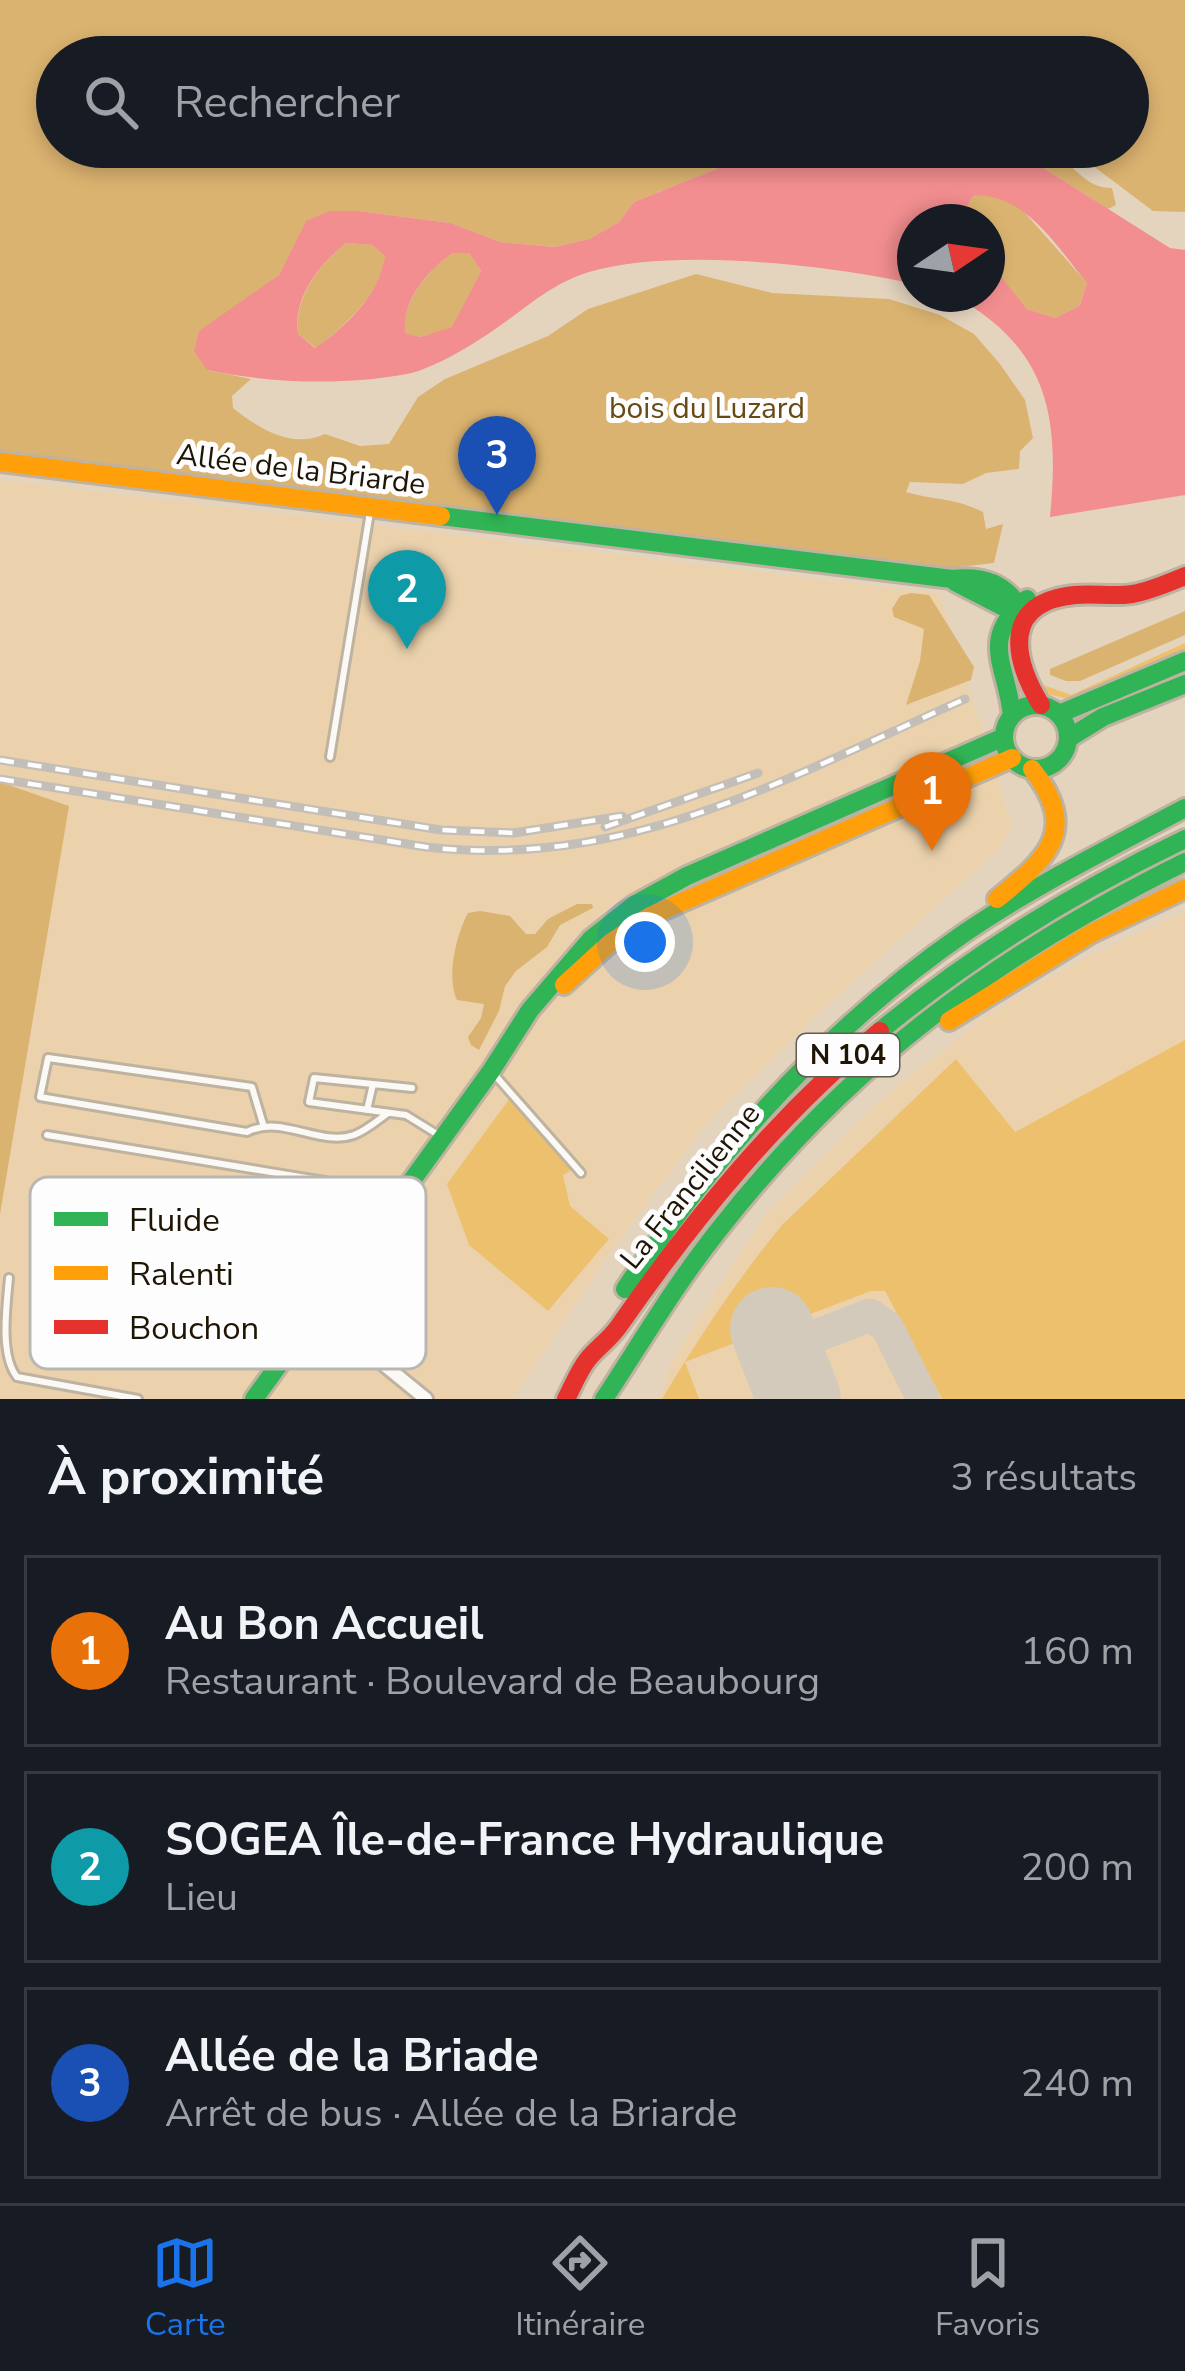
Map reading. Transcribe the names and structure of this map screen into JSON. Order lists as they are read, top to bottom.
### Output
{
  "streets": {
    "main road": ["Allée de la Briarde", "N 104", "La Francilienne"]
  },
  "parks": ["bois du Luzard"],
  "legend": ["Fluide", "Ralenti", "Bouchon"],
  "north": "right",
  "page": {
    "search": "Rechercher",
    "pins": ["3", "2", "1"],
    "heading": ["À proximité", "3 résultats"],
    "list": [
      {
        "mark": "1",
        "name": "Au Bon Accueil",
        "note": "Restaurant · Boulevard de Beaubourg",
        "value": "160 m"
      },
      {
        "mark": "2",
        "name": "SOGEA Île-de-France Hydraulique",
        "note": "Lieu",
        "value": "200 m"
      },
      {
        "mark": "3",
        "name": "Allée de la Briade",
        "note": "Arrêt de bus · Allée de la Briarde",
        "value": "240 m"
      }
    ],
    "nav": ["Carte", "Itinéraire", "Favoris"]
  }
}
